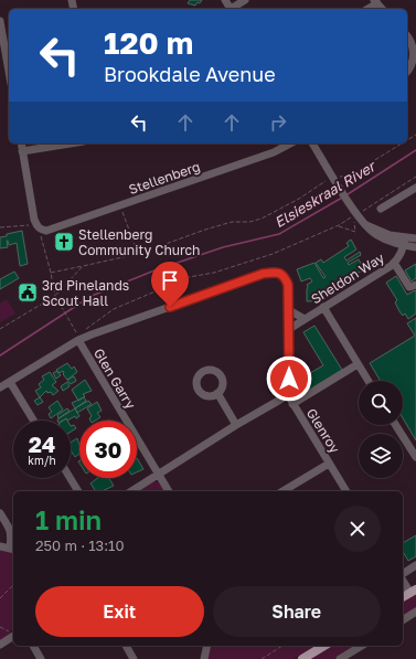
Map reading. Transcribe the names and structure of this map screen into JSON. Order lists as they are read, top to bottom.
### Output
{
  "streets": {
    "street": [
      "Stellenberg",
      "Sheldon Way",
      "Glen Garry",
      "Glenroy"
    ]
  },
  "crossings": [
    ["Sheldon Way", "Glenroy"],
    ["Glen Garry", "Glenroy"]
  ],
  "water": ["Elsieskraal River"],
  "places": {
    "church": ["Stellenberg Community Church"],
    "public building": ["3rd Pinelands Scout Hall"]
  },
  "page": {
    "turn": ["120 m", "Brookdale Avenue"],
    "speed": "24 km/h",
    "limit": "30",
    "heading": ["1 min", "250 m · 13:10"],
    "buttons": ["Exit", "Share"]
  }
}
